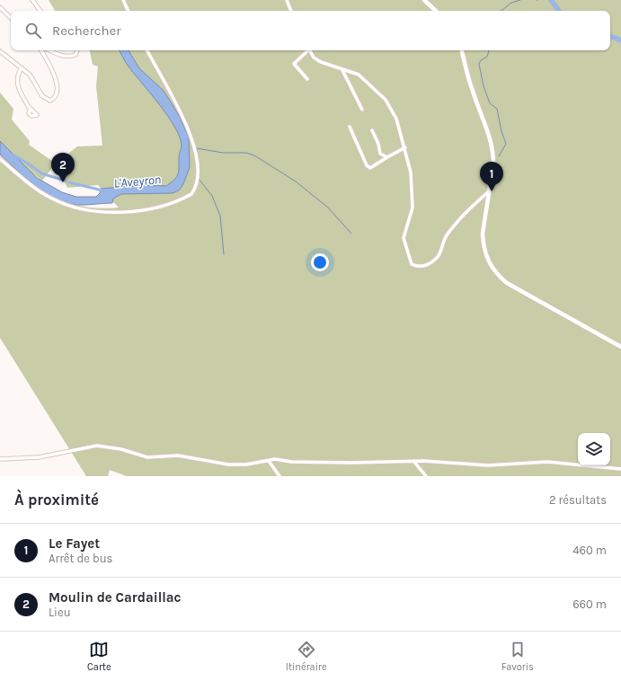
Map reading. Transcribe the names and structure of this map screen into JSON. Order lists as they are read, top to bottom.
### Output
{
  "water": ["L'Aveyron"],
  "page": {
    "search": "Rechercher",
    "pins": ["2", "1"],
    "heading": ["À proximité", "2 résultats"],
    "list": [
      {
        "mark": "1",
        "name": "Le Fayet",
        "note": "Arrêt de bus",
        "value": "460 m"
      },
      {
        "mark": "2",
        "name": "Moulin de Cardaillac",
        "note": "Lieu",
        "value": "660 m"
      }
    ],
    "nav": ["Carte", "Itinéraire", "Favoris"]
  }
}
